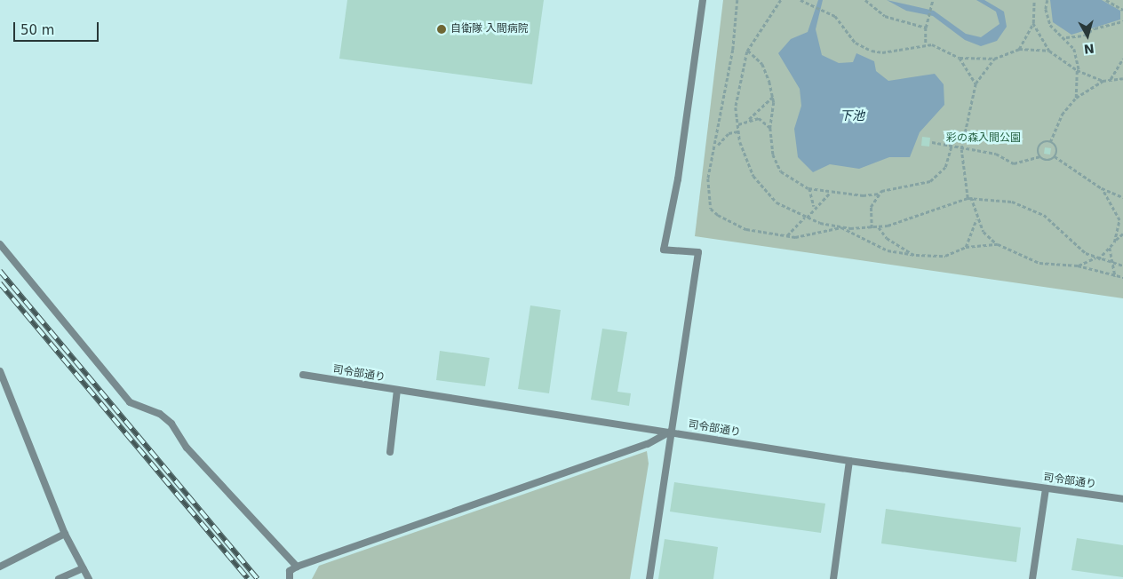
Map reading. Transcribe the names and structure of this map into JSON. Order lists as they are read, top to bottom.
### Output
{
  "streets": {
    "lane": ["司令部通り"]
  },
  "water": ["下池"],
  "parks": ["彩の森入間公園"],
  "places": ["自衛隊 入間病院"],
  "scale_bar": "50 m",
  "north": "bottom"
}
